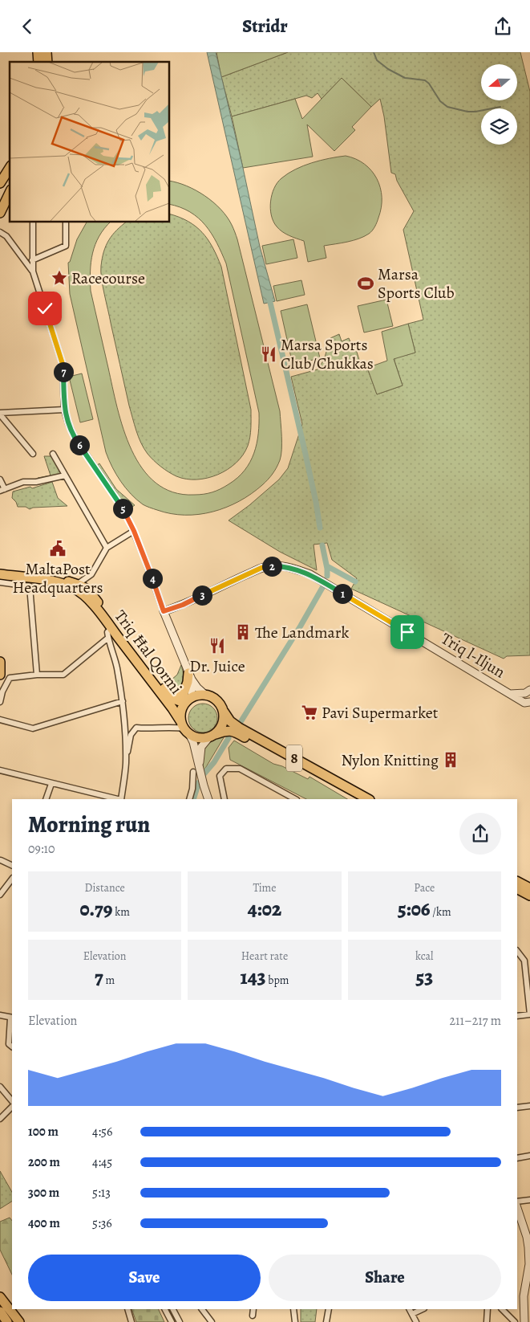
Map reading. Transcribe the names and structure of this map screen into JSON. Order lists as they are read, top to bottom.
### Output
{
  "streets": {
    "highway": ["Triq Ħal Qormi", "8"],
    "street": ["Triq l-Iljun"]
  },
  "crossings": [
    ["Triq Ħal Qormi", "8"]
  ],
  "places": {
    "place": ["Racecourse"],
    "sports": ["Marsa Sports Club"],
    "restaurant": ["Marsa Sports Club/Chukkas", "Dr. Juice"],
    "public building": ["MaltaPost Headquarters"],
    "building": ["The Landmark", "Nylon Knitting"],
    "supermarket": ["Pavi Supermarket"]
  },
  "north": "left",
  "page": {
    "header": "Stridr",
    "pins": [
      "7",
      "6",
      "5",
      "2",
      "4",
      "1",
      "3"
    ],
    "heading": ["Morning run", "09:10"],
    "stats": [
      ["Distance", "0.79 km"],
      ["Time", "4:02"],
      ["Pace", "5:06 /km"],
      ["Elevation", "7 m"],
      ["Heart rate", "143 bpm"],
      ["kcal", "53"]
    ],
    "chart": ["Elevation", "211–217 m"],
    "list": [
      {
        "name": "100 m",
        "note": "4:56"
      },
      {
        "name": "200 m",
        "note": "4:45"
      },
      {
        "name": "300 m",
        "note": "5:13"
      },
      {
        "name": "400 m",
        "note": "5:36"
      }
    ],
    "buttons": ["Save", "Share"]
  }
}
